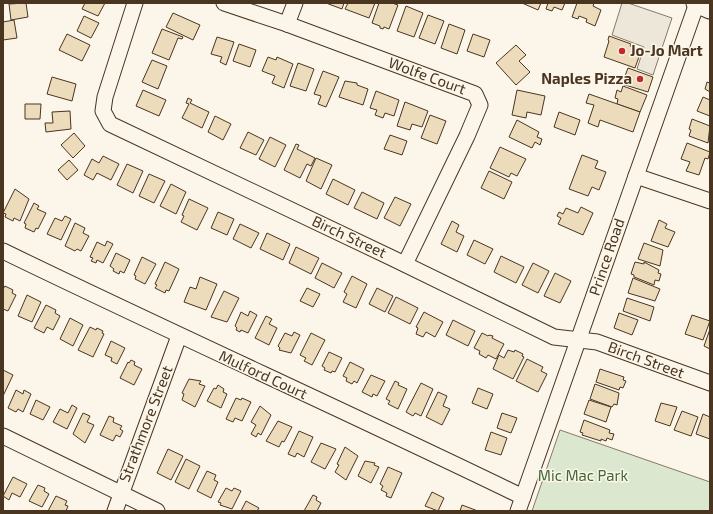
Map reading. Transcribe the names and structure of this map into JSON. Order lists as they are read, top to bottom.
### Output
{
  "streets": {
    "street": [
      "Wolfe Court",
      "Birch Street",
      "Prince Road",
      "Mulford Court",
      "Strathmore Street"
    ]
  },
  "crossings": [
    ["Wolfe Court", "Birch Street"],
    ["Birch Street", "Prince Road"],
    ["Prince Road", "Mulford Court"],
    ["Mulford Court", "Strathmore Street"]
  ],
  "parks": ["Mic Mac Park"],
  "places": ["Jo-Jo Mart", "Naples Pizza"]
}
